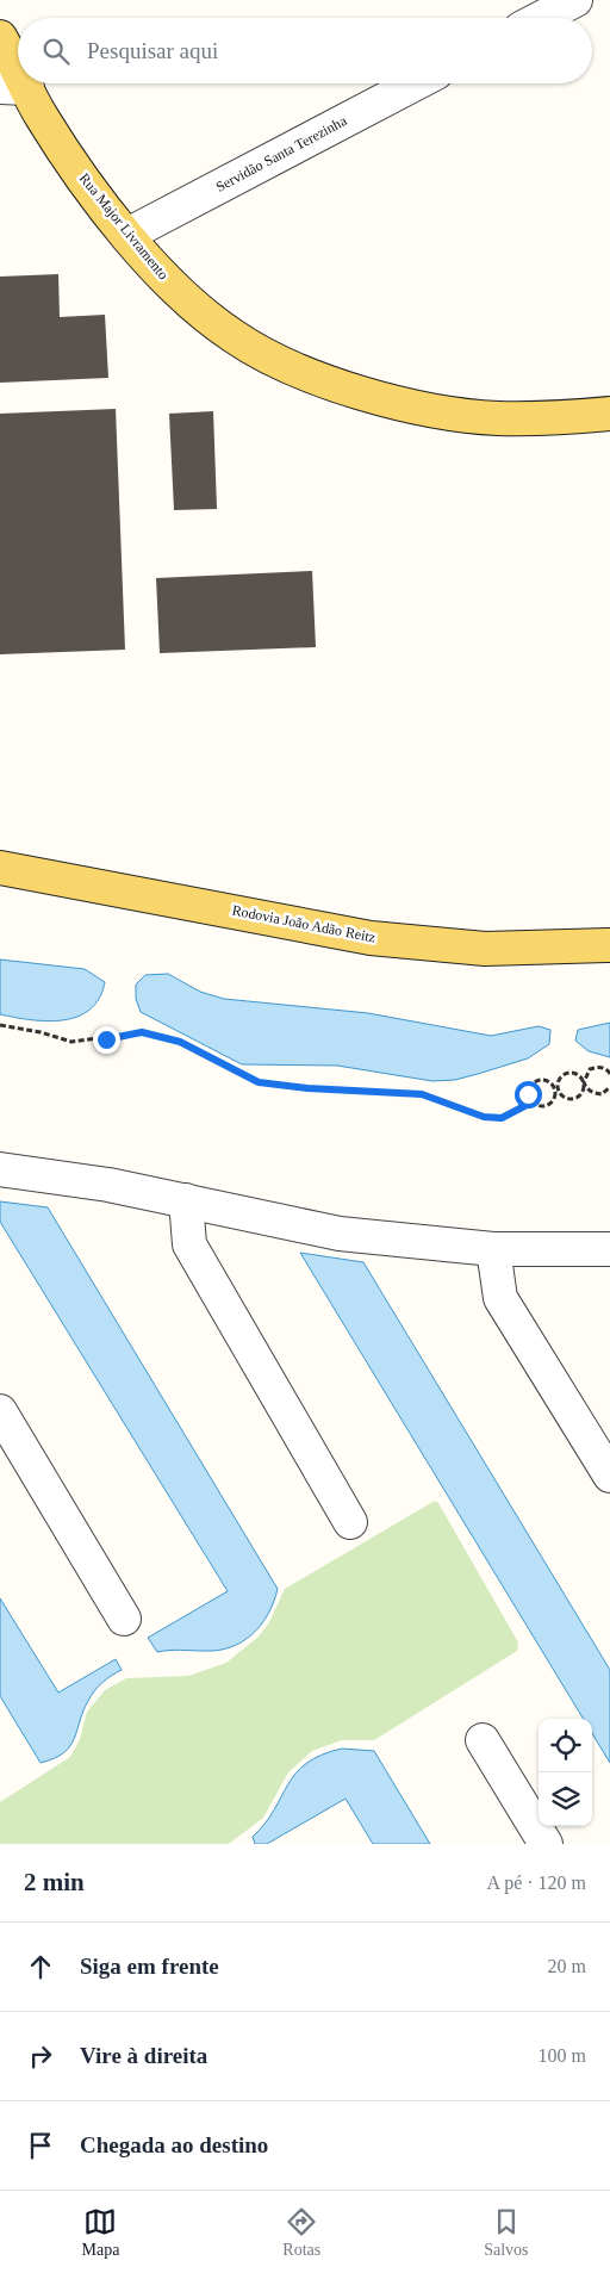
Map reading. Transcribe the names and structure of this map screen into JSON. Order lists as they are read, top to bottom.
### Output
{
  "streets": {
    "main road": ["Rua Major Livramento", "Rodovia João Adão Reitz"],
    "street": ["Servidão Santa Terezinha"]
  },
  "crossings": [
    ["Servidão Santa Terezinha", "Rua Major Livramento"]
  ],
  "page": {
    "search": "Pesquisar aqui",
    "heading": ["2 min", "A pé · 120 m"],
    "list": [
      ["Siga em frente", "20 m"],
      ["Vire à direita", "100 m"],
      "Chegada ao destino"
    ],
    "nav": ["Mapa", "Rotas", "Salvos"]
  }
}
